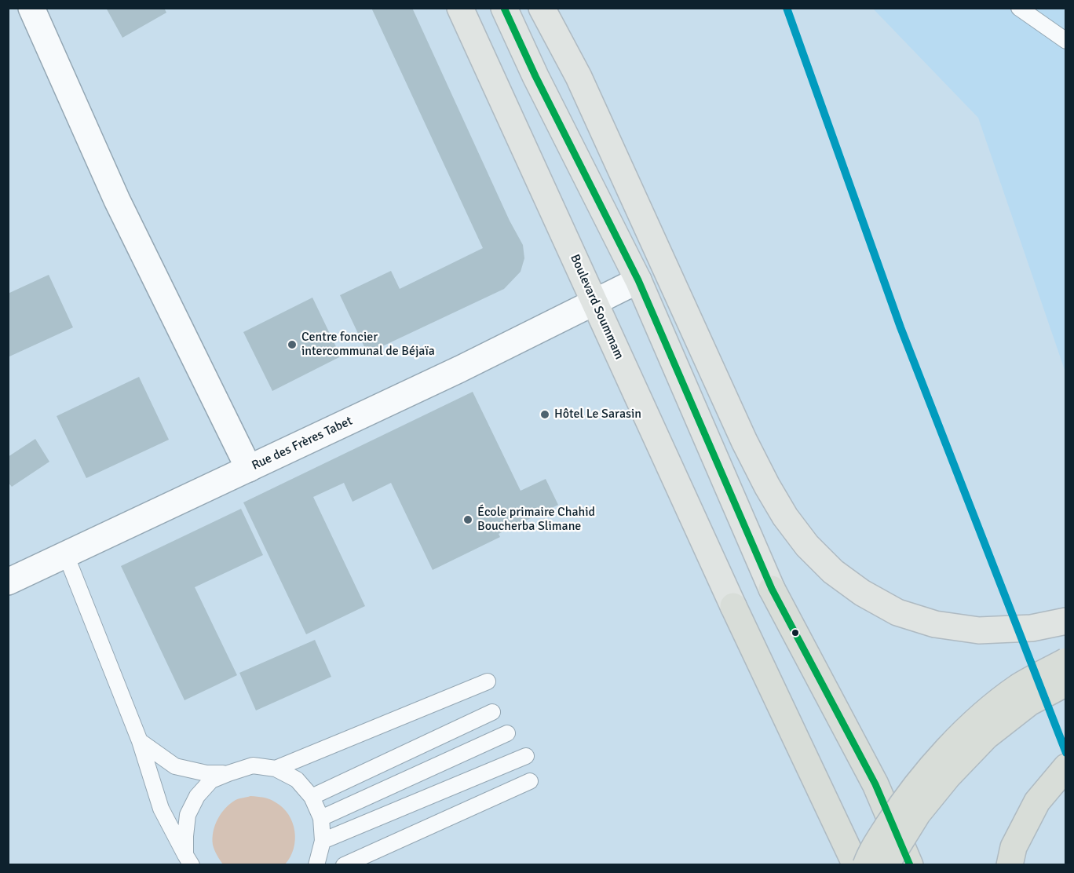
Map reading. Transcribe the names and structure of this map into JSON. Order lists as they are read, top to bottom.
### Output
{
  "streets": {
    "main road": ["Boulevard Soummam"],
    "street": ["Rue des Frères Tabet"]
  },
  "crossings": [
    ["Boulevard Soummam", "Rue des Frères Tabet"]
  ],
  "places": ["Centre foncier intercommunal de Béjaïa", "Hôtel Le Sarasin", "École primaire Chahid Boucherba Slimane"]
}
